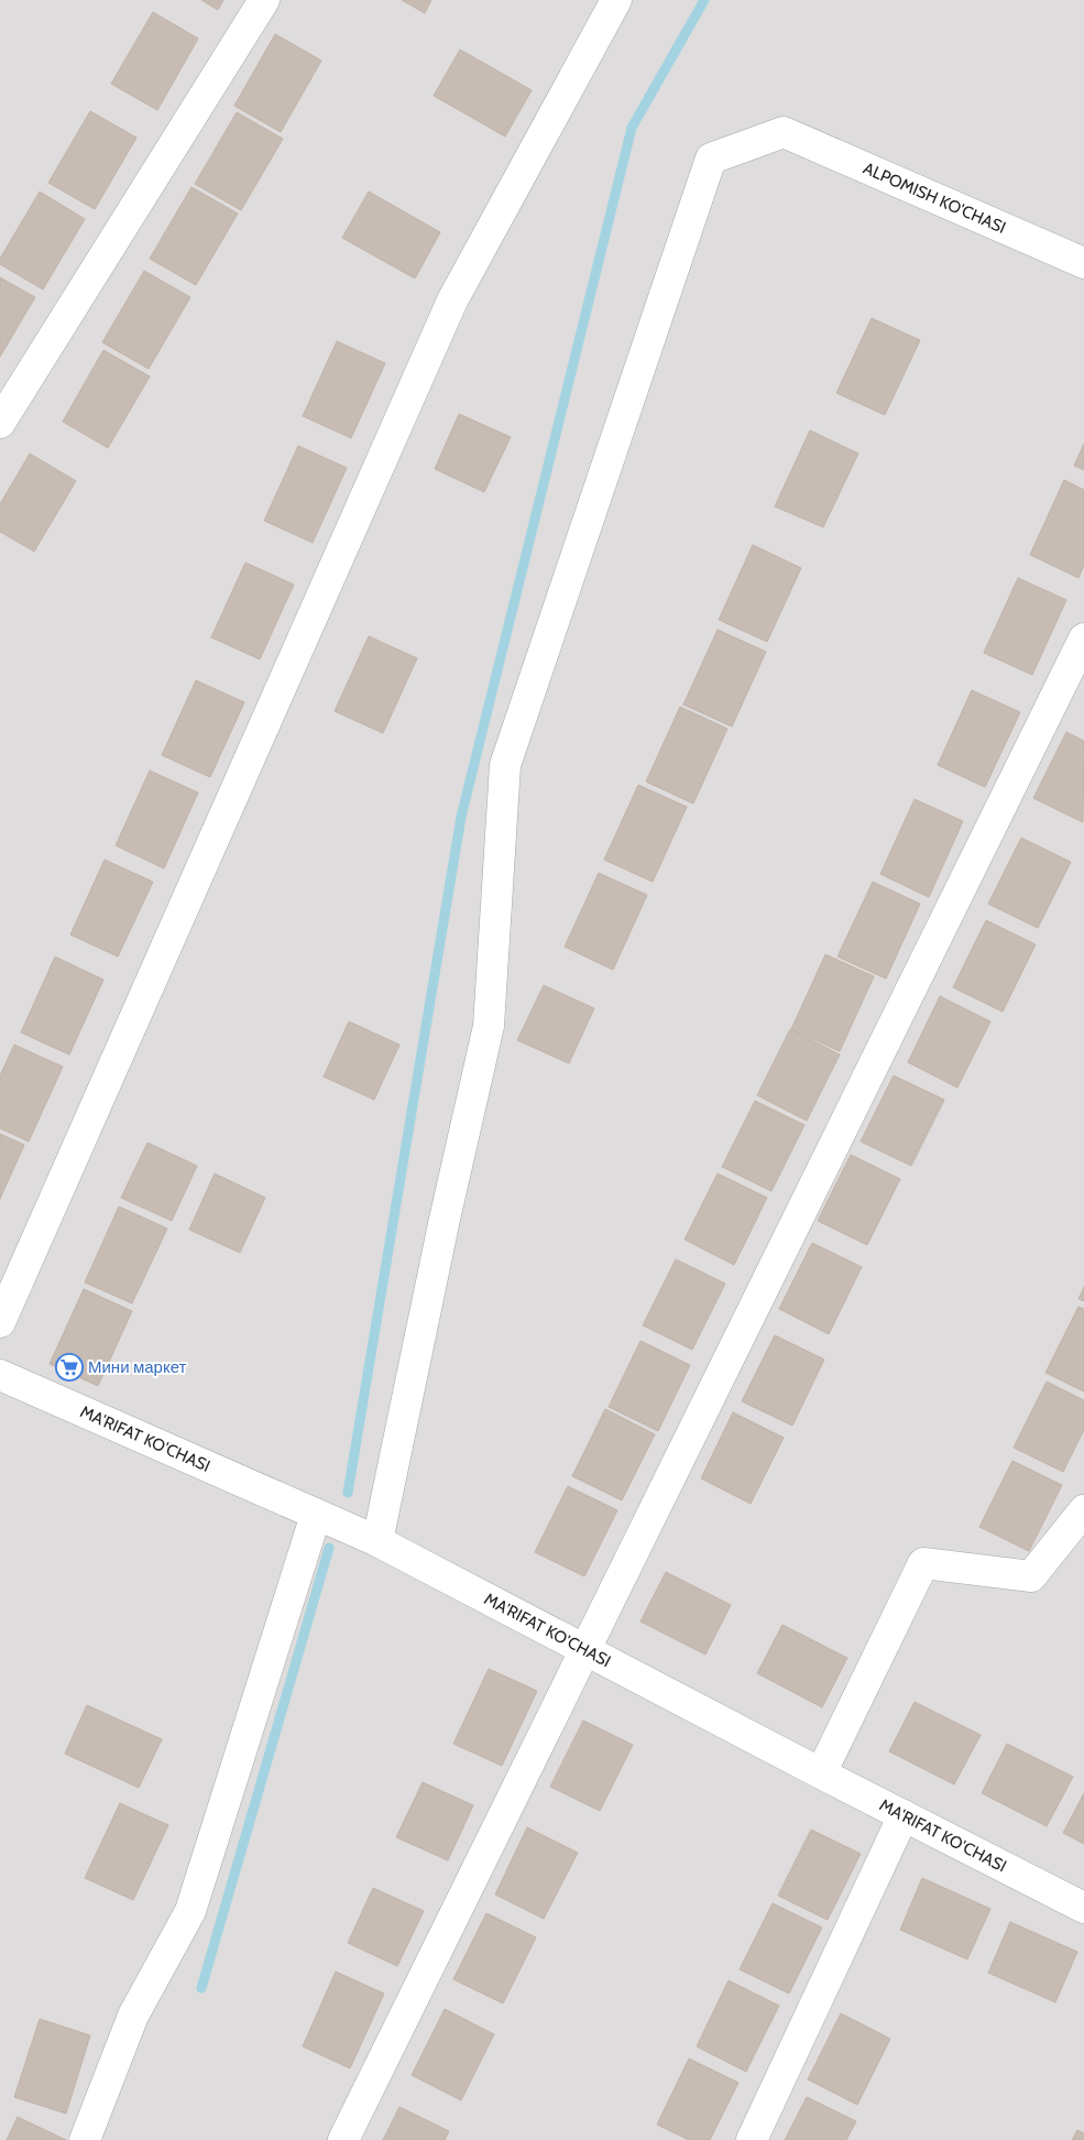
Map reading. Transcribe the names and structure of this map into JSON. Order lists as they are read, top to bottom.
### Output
{
  "streets": {
    "street": ["ALPOMISH KO'CHASI", "MA'RIFAT KO'CHASI"]
  },
  "crossings": [
    ["ALPOMISH KO'CHASI", "MA'RIFAT KO'CHASI"]
  ],
  "places": {
    "supermarket": ["Мини маркет"]
  }
}
